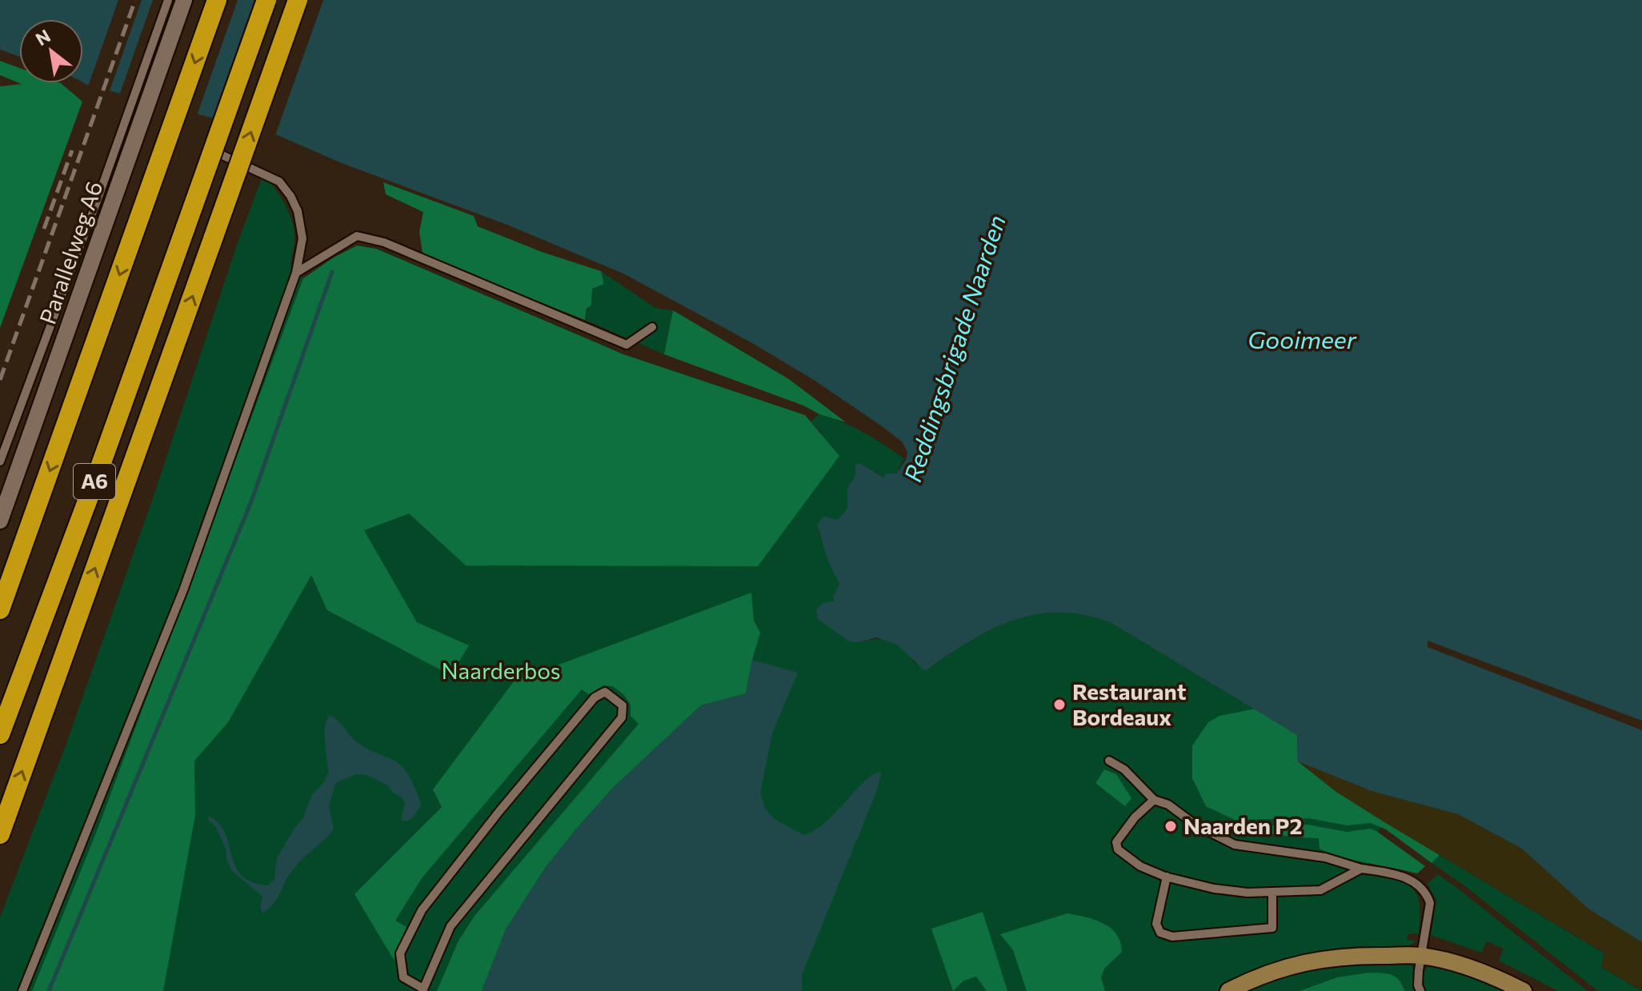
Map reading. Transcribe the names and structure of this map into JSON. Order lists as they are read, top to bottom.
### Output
{
  "streets": {
    "highway": ["A6"],
    "street": ["Parallelweg A6"]
  },
  "water": ["Gooimeer", "Reddingsbrigade Naarden"],
  "parks": ["Naarderbos"],
  "places": ["Restaurant Bordeaux", "Naarden P2"],
  "north": "top left"
}
